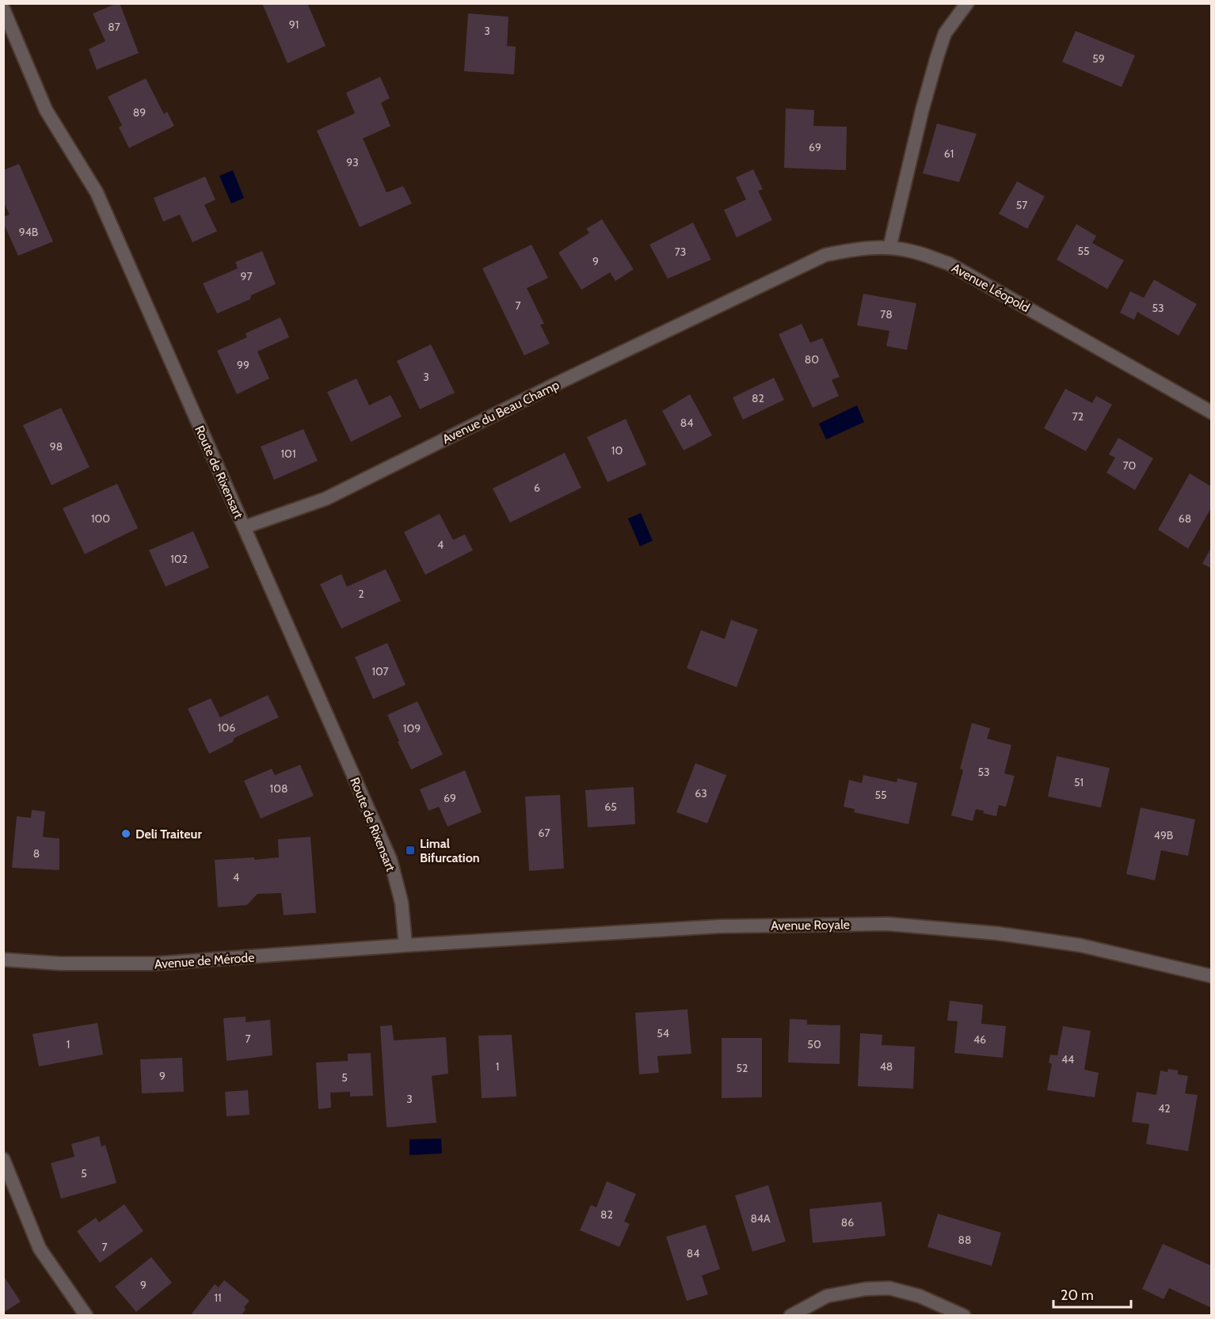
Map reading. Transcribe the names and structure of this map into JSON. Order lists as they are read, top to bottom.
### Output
{
  "streets": {
    "street": [
      "Avenue Léopold",
      "Avenue du Beau Champ",
      "Route de Rixensart",
      "Avenue Royale",
      "Avenue de Mérode"
    ]
  },
  "crossings": [
    ["Avenue Léopold", "Avenue du Beau Champ"],
    ["Avenue du Beau Champ", "Route de Rixensart"],
    ["Route de Rixensart", "Avenue Royale"],
    ["Route de Rixensart", "Avenue de Mérode"],
    ["Avenue Royale", "Avenue de Mérode"]
  ],
  "places": {
    "other": ["Deli Traiteur"],
    "transit": ["Limal Bifurcation"]
  },
  "house_numbers": [
    "91",
    "87",
    "3",
    "59",
    "89",
    "69",
    "61",
    "93",
    "57",
    "94B",
    "55",
    "73",
    "9",
    "97",
    "7",
    "53",
    "78",
    "80",
    "99",
    "3",
    "82",
    "72",
    "84",
    "98",
    "10",
    "101",
    "70",
    "6",
    "100",
    "68",
    "4",
    "102",
    "2",
    "107",
    "106",
    "109",
    "53",
    "51",
    "108",
    "63",
    "55",
    "69",
    "65",
    "67",
    "49B",
    "8",
    "4",
    "54",
    "7",
    "46",
    "1",
    "50",
    "44",
    "1",
    "48",
    "52",
    "9",
    "5",
    "3",
    "42",
    "5",
    "82",
    "84A",
    "86",
    "88",
    "7",
    "84",
    "9",
    "11"
  ],
  "scale_bar": "20 m"
}
